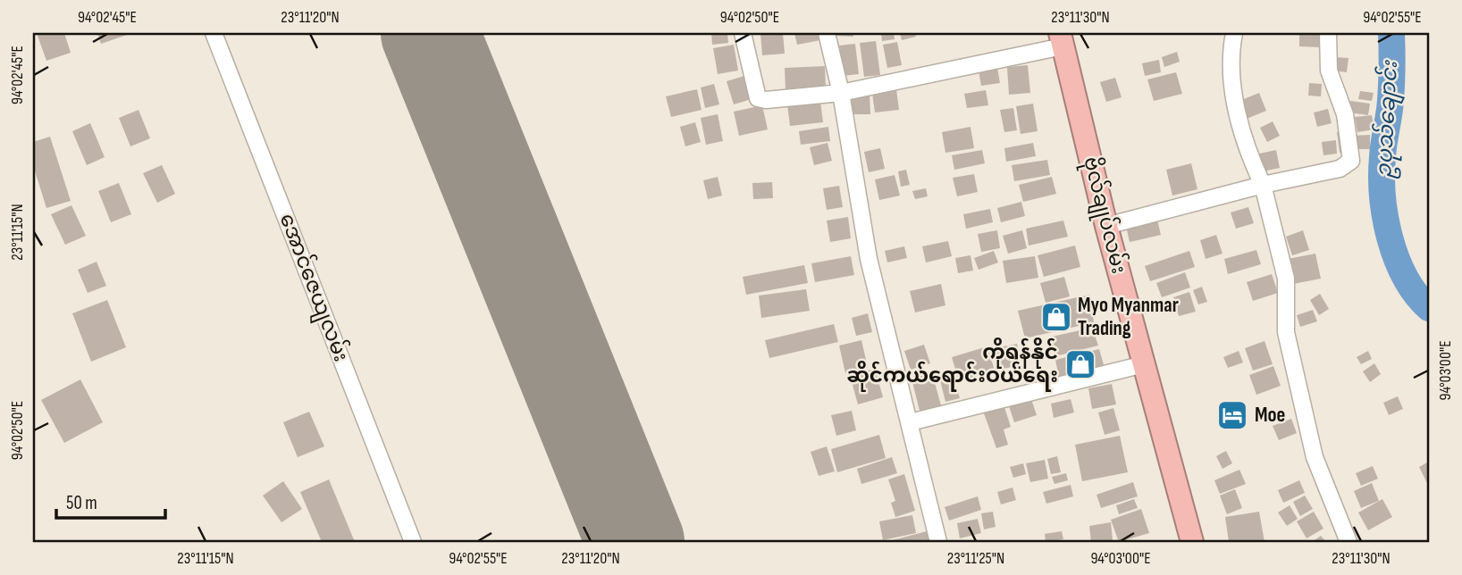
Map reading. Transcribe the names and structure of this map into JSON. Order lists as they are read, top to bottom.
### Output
{
  "streets": {
    "highway": ["ဗိုလ်ချုပ်လမ်း"],
    "street": ["အောင်ဇေယျလမ်း"]
  },
  "water": ["ဥပုသ်ချောင်း"],
  "places": {
    "shop": ["Myo Myanmar Trading", "ကိုရန်နိုင် ဆိုင်ကယ်ရောင်းဝယ်ရေး"],
    "hotel": ["Moe"]
  },
  "scale_bar": "50 m",
  "coordinates": [
    "94°02'45\"E",
    "23°11'20\"N",
    "94°02'50\"E",
    "23°11'30\"N",
    "94°02'55\"E",
    "23°11'15\"N",
    "94°03'00\"E",
    "23°11'25\"N"
  ]
}
